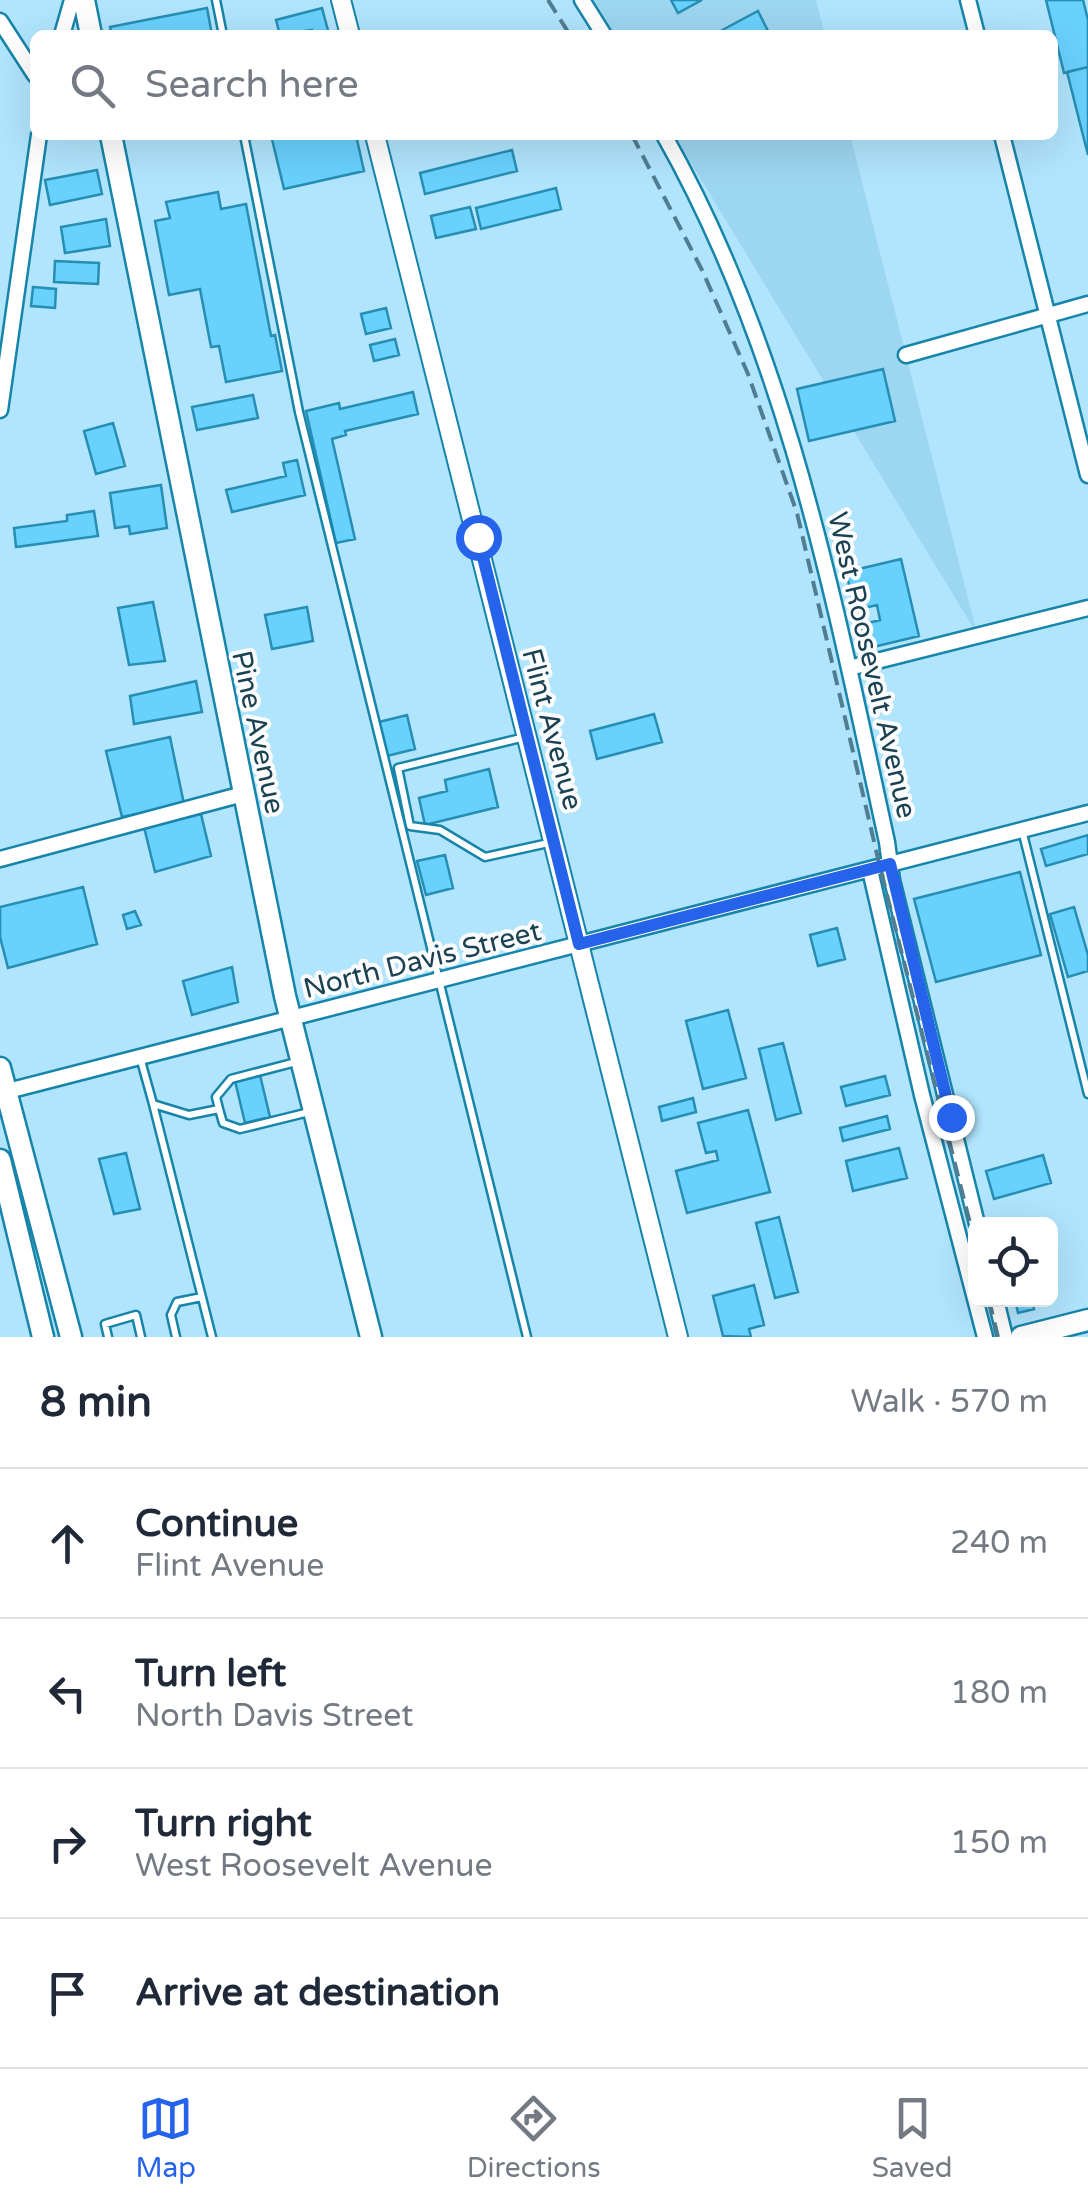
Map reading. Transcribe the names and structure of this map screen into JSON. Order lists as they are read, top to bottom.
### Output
{
  "streets": {
    "main road": ["Pine Avenue"],
    "street": ["West Roosevelt Avenue", "Flint Avenue", "North Davis Street"]
  },
  "crossings": [
    ["West Roosevelt Avenue", "North Davis Street"],
    ["Flint Avenue", "North Davis Street"],
    ["Pine Avenue", "North Davis Street"]
  ],
  "page": {
    "search": "Search here",
    "heading": ["8 min", "Walk · 570 m"],
    "list": [
      ["Continue", "Flint Avenue", "240 m"],
      ["Turn left", "North Davis Street", "180 m"],
      ["Turn right", "West Roosevelt Avenue", "150 m"],
      "Arrive at destination"
    ],
    "nav": ["Map", "Directions", "Saved"]
  }
}
